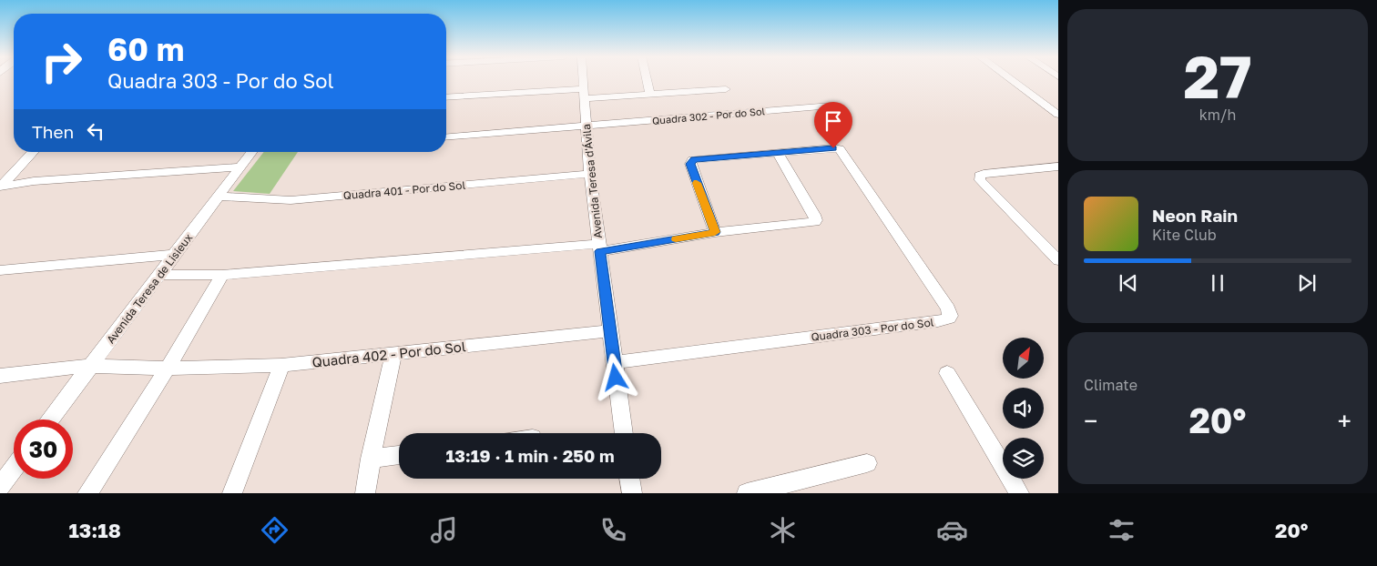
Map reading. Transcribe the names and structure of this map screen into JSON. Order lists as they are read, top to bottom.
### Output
{
  "streets": {
    "street": [
      "Quadra 302 - Por do Sol",
      "Avenida Teresa d'Ávila",
      "Quadra 401 - Por do Sol",
      "Avenida Teresa de Lisieux",
      "Quadra 303 - Por do Sol",
      "Quadra 402 - Por do Sol"
    ]
  },
  "crossings": [
    ["Quadra 302 - Por do Sol", "Avenida Teresa d'Ávila"],
    ["Avenida Teresa d'Ávila", "Quadra 401 - Por do Sol"],
    ["Avenida Teresa d'Ávila", "Quadra 303 - Por do Sol"],
    ["Avenida Teresa d'Ávila", "Quadra 402 - Por do Sol"],
    ["Quadra 401 - Por do Sol", "Avenida Teresa de Lisieux"],
    ["Avenida Teresa de Lisieux", "Quadra 402 - Por do Sol"]
  ],
  "north": "top right",
  "page": {
    "tile": [
      ["27", "km/h"],
      "Climate"
    ],
    "turn": ["60 m", "Quadra 303 - Por do Sol"],
    "then": "Then",
    "song": ["Neon Rain", "Kite Club"],
    "heat": ["−", "20°", "+"],
    "limit": "30",
    "trip": "13:19 · 1 min · 250 m",
    "tabs": ["13:18", "20°"]
  }
}
